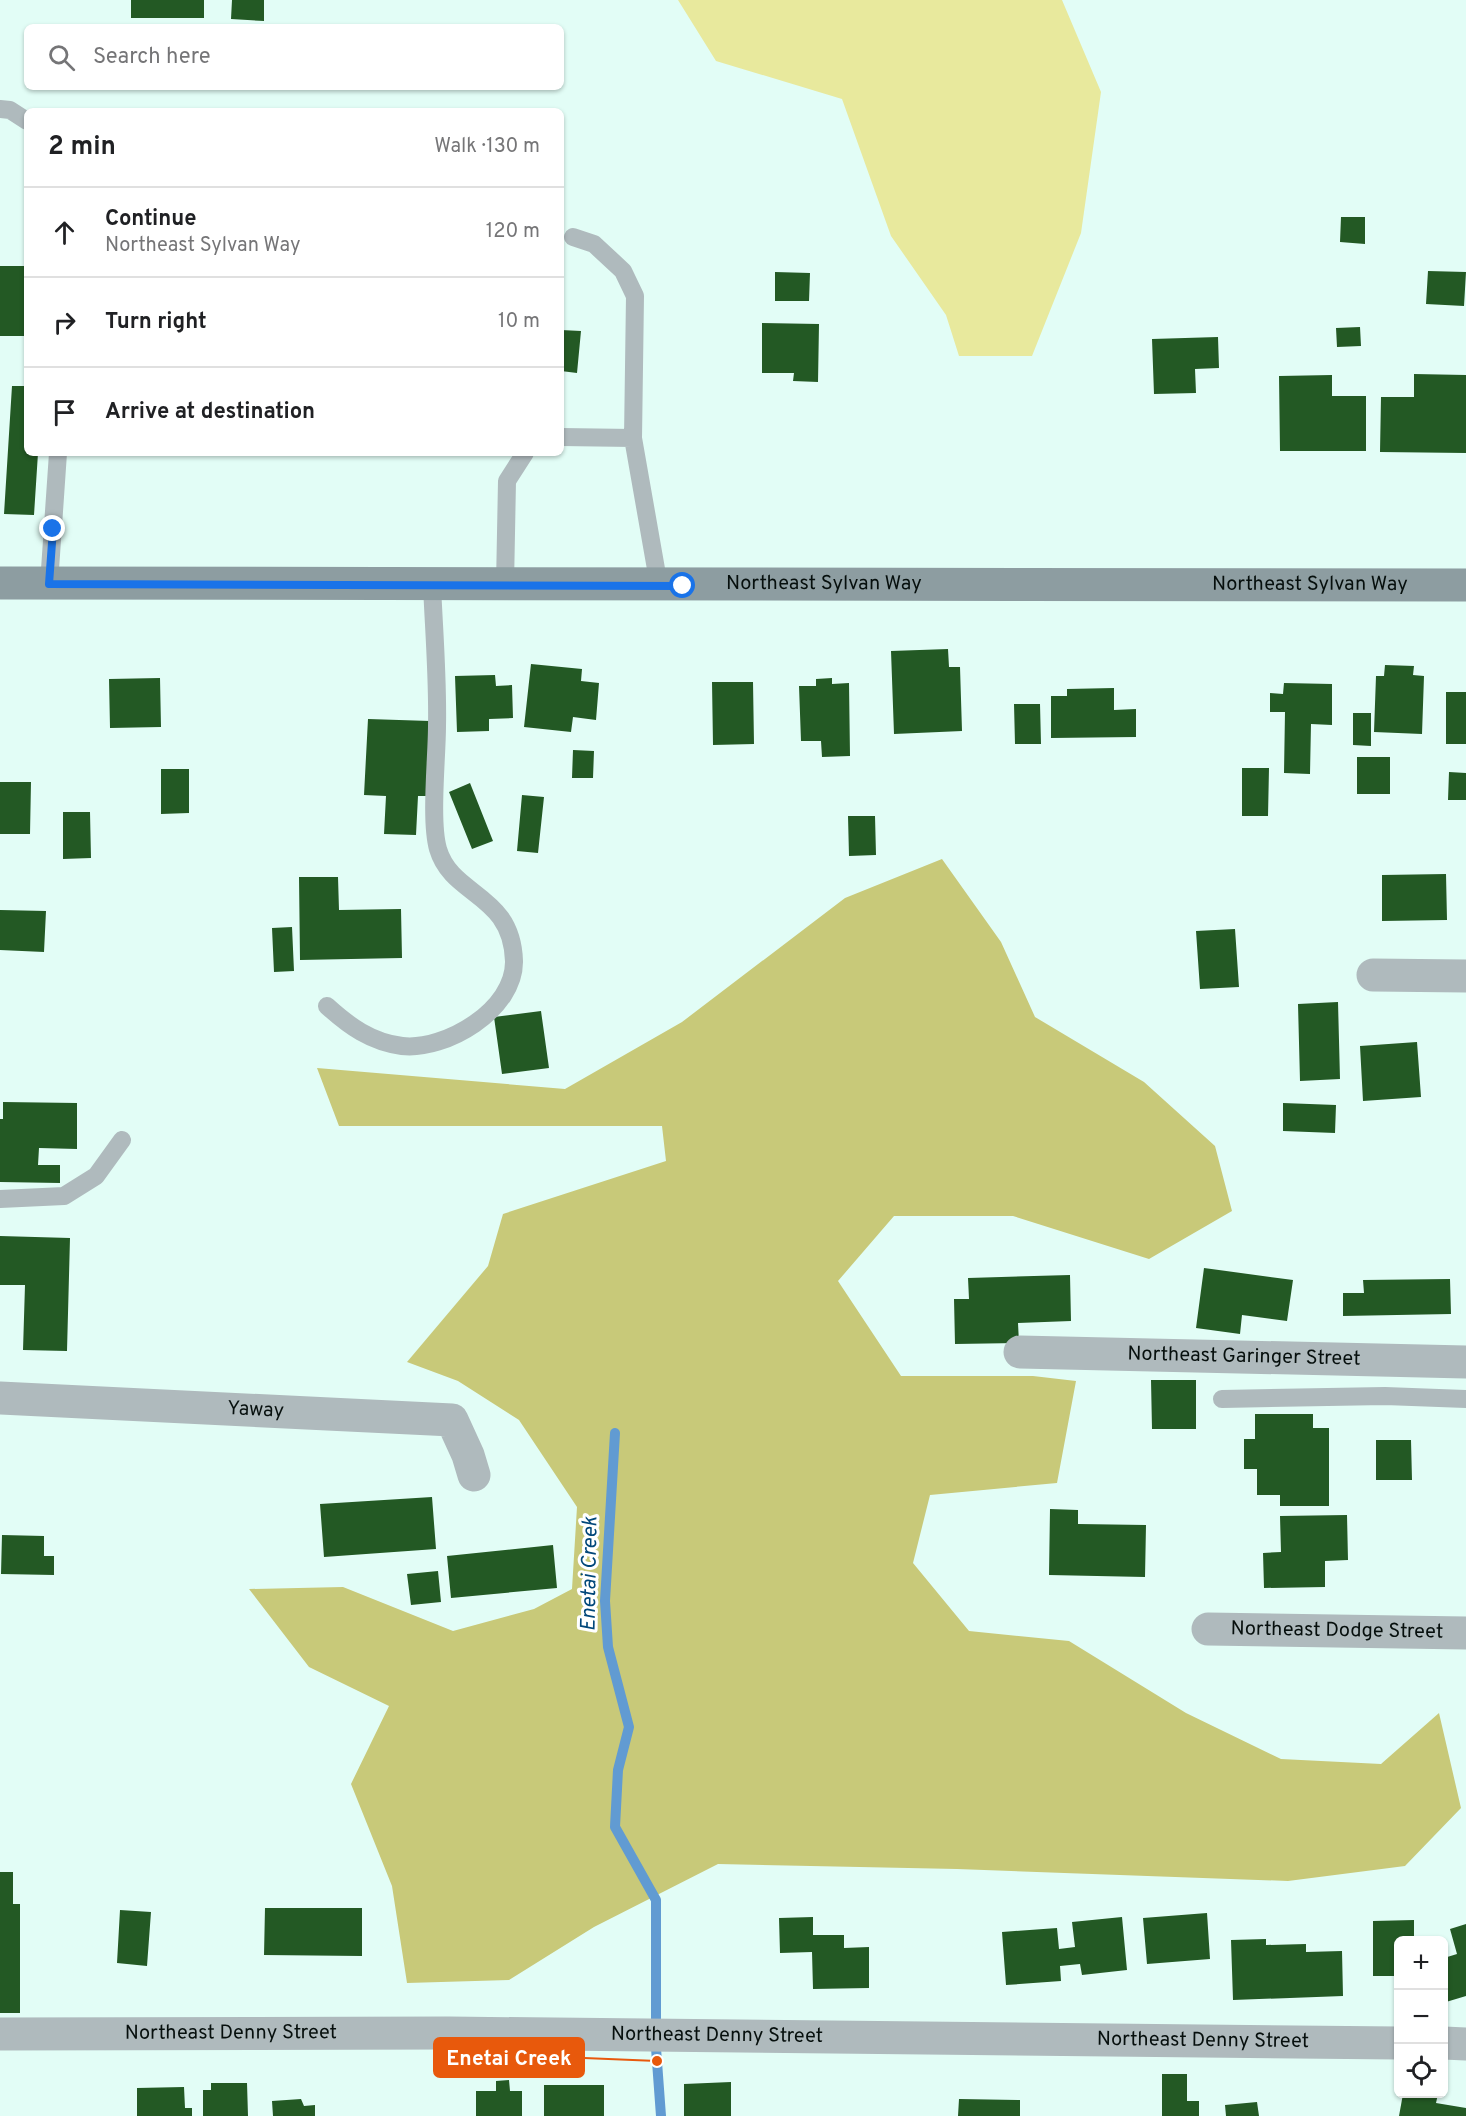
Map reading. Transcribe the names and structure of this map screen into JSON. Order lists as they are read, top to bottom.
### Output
{
  "streets": {
    "main road": ["Northeast Sylvan Way"],
    "street": [
      "Northeast Garinger Street",
      "Yaway",
      "Northeast Dodge Street",
      "Northeast Denny Street"
    ]
  },
  "water": ["Enetai Creek"],
  "places": ["Enetai Creek"],
  "page": {
    "search": "Search here",
    "heading": ["2 min", "Walk · 130 m"],
    "list": [
      ["Continue", "Northeast Sylvan Way", "120 m"],
      ["Turn right", "10 m"],
      "Arrive at destination"
    ],
    "map_buttons": ["+", "−"]
  }
}
